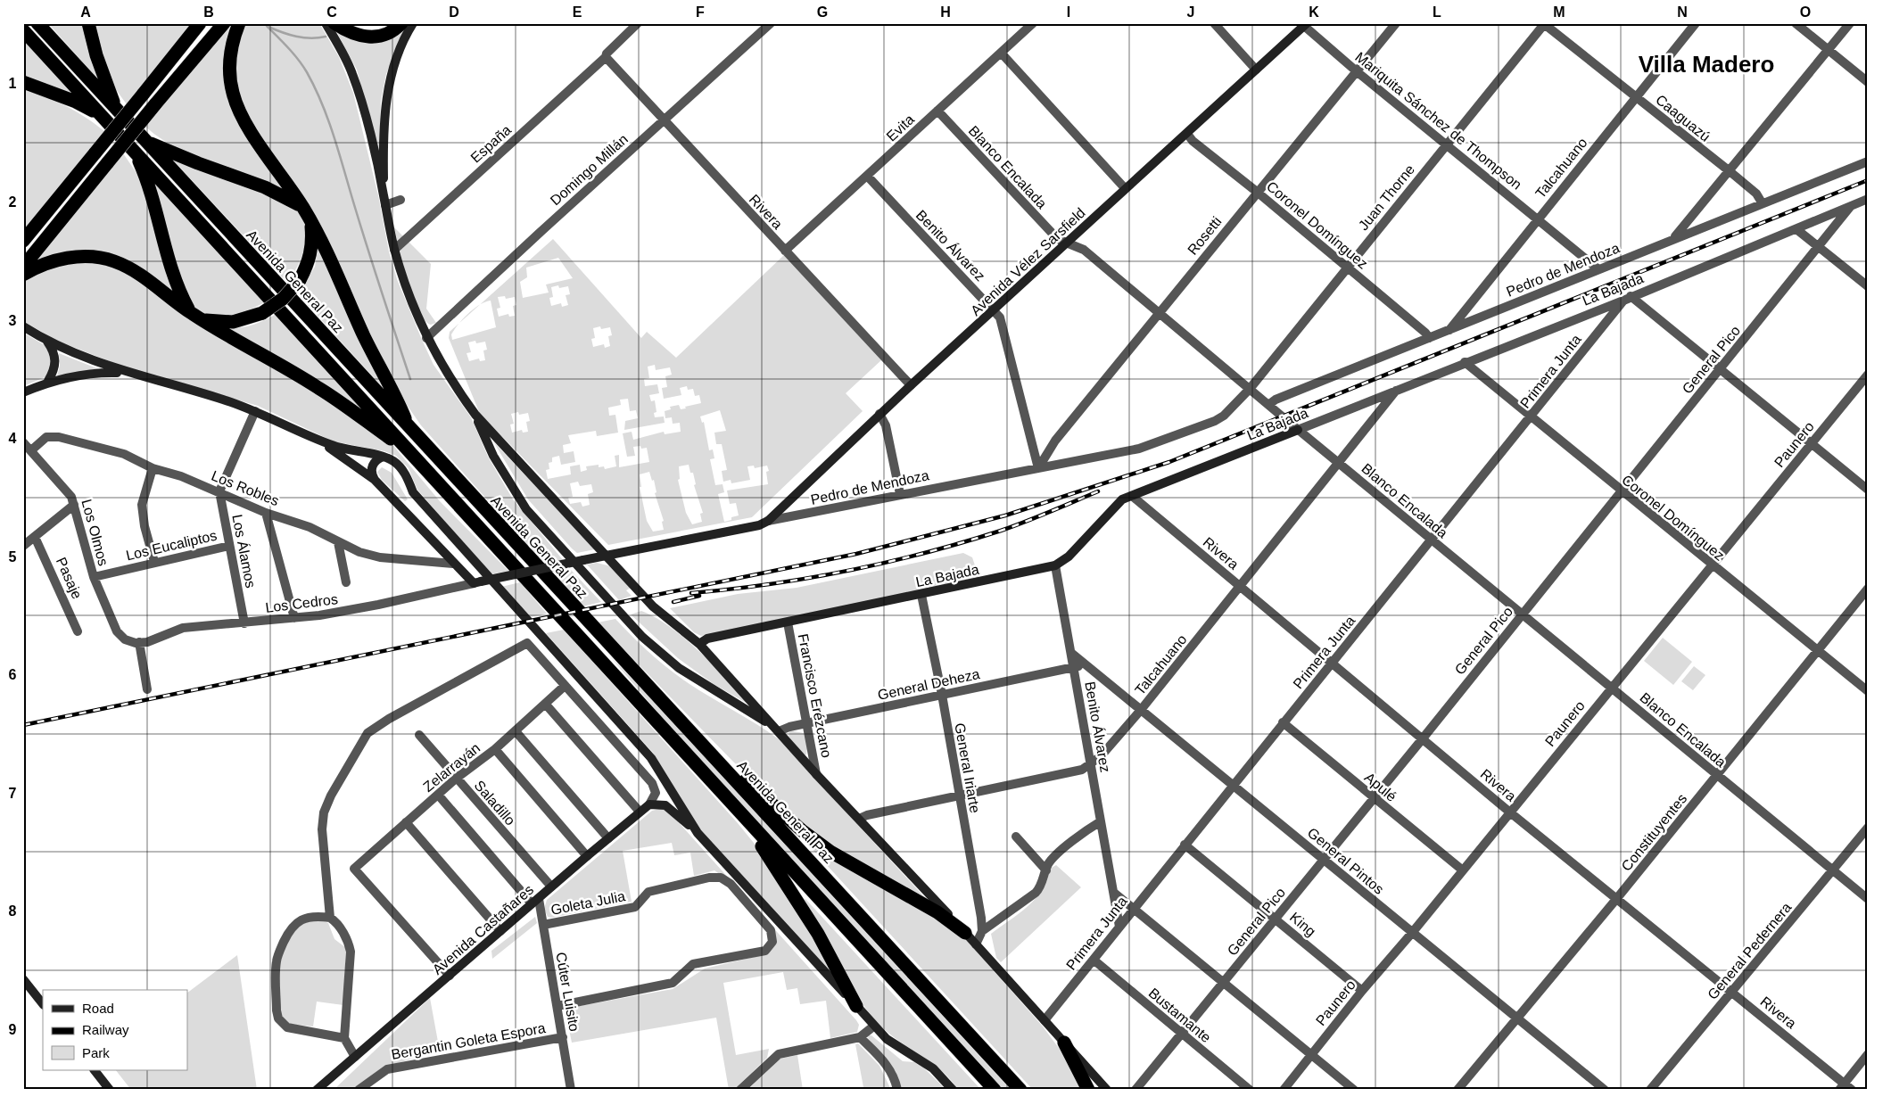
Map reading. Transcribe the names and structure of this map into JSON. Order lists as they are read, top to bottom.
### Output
{
  "streets": {
    "highway": ["Avenida General Paz"],
    "street": [
      "Caaguazú",
      "Mariquita Sánchez de Thompson",
      "Evita",
      "España",
      "Blanco Encalada",
      "Talcahuano",
      "Domingo Millán",
      "Juan Thorne",
      "Rivera",
      "Coronel Domínguez",
      "Rosetti",
      "Benito Álvarez",
      "Avenida Vélez Sarsfield",
      "Pedro de Mendoza",
      "La Bajada",
      "General Pico",
      "Primera Junta",
      "Paunero",
      "Los Robles",
      "Los Olmos",
      "Los Eucaliptos",
      "Los Álamos",
      "Pasaje",
      "Los Cedros",
      "General Deheza",
      "Francisco Erézcano",
      "Zelarrayán",
      "General Iriarte",
      "Apulé",
      "Saladillo",
      "Constituyentes",
      "General Pintos",
      "Goleta Julia",
      "King",
      "Avenida Castañares",
      "General Pedernera",
      "Cúter Luisito",
      "Bustamante",
      "Bergantin Goleta Espora"
    ]
  },
  "crossings": [
    ["Caaguazú", "Talcahuano"],
    ["Caaguazú", "Juan Thorne"],
    ["Caaguazú", "Pedro de Mendoza"],
    ["Mariquita Sánchez de Thompson", "Talcahuano"],
    ["Mariquita Sánchez de Thompson", "Juan Thorne"],
    ["Mariquita Sánchez de Thompson", "Rosetti"],
    ["Mariquita Sánchez de Thompson", "Avenida Vélez Sarsfield"],
    ["Mariquita Sánchez de Thompson", "Pedro de Mendoza"],
    ["Evita", "Blanco Encalada"],
    ["Evita", "Rivera"],
    ["Evita", "Benito Álvarez"],
    ["España", "Rivera"],
    ["España", "Avenida General Paz"],
    ["Blanco Encalada", "Talcahuano"],
    ["Blanco Encalada", "Juan Thorne"],
    ["Blanco Encalada", "Rosetti"],
    ["Blanco Encalada", "Avenida Vélez Sarsfield"],
    ["Blanco Encalada", "Pedro de Mendoza"],
    ["Blanco Encalada", "La Bajada"],
    ["Blanco Encalada", "General Pico"],
    ["Blanco Encalada", "Primera Junta"],
    ["Blanco Encalada", "Paunero"],
    ["Blanco Encalada", "Constituyentes"],
    ["Blanco Encalada", "General Pedernera"],
    ["Talcahuano", "Rivera"],
    ["Talcahuano", "Benito Álvarez"],
    ["Talcahuano", "Pedro de Mendoza"],
    ["Talcahuano", "Avenida General Paz"],
    ["Talcahuano", "La Bajada"],
    ["Talcahuano", "General Iriarte"],
    ["Talcahuano", "General Pintos"],
    ["Domingo Millán", "Rivera"],
    ["Domingo Millán", "Avenida General Paz"],
    ["Juan Thorne", "Coronel Domínguez"],
    ["Juan Thorne", "Pedro de Mendoza"],
    ["Rivera", "Avenida Vélez Sarsfield"],
    ["Rivera", "La Bajada"],
    ["Rivera", "General Pico"],
    ["Rivera", "Primera Junta"],
    ["Rivera", "Paunero"],
    ["Rivera", "Constituyentes"],
    ["Rivera", "General Pedernera"],
    ["Coronel Domínguez", "Rosetti"],
    ["Coronel Domínguez", "Avenida Vélez Sarsfield"],
    ["Coronel Domínguez", "Pedro de Mendoza"],
    ["Coronel Domínguez", "La Bajada"],
    ["Coronel Domínguez", "General Pico"],
    ["Coronel Domínguez", "Primera Junta"],
    ["Coronel Domínguez", "Paunero"],
    ["Coronel Domínguez", "Constituyentes"],
    ["Rosetti", "Benito Álvarez"],
    ["Rosetti", "Pedro de Mendoza"],
    ["Benito Álvarez", "Avenida Vélez Sarsfield"],
    ["Benito Álvarez", "Pedro de Mendoza"],
    ["Benito Álvarez", "La Bajada"],
    ["Benito Álvarez", "Primera Junta"],
    ["Benito Álvarez", "General Deheza"],
    ["Benito Álvarez", "General Pintos"],
    ["Avenida Vélez Sarsfield", "Pedro de Mendoza"],
    ["Pedro de Mendoza", "Avenida General Paz"],
    ["Pedro de Mendoza", "Los Cedros"],
    ["Avenida General Paz", "La Bajada"],
    ["Avenida General Paz", "Primera Junta"],
    ["Avenida General Paz", "General Deheza"],
    ["Avenida General Paz", "Francisco Erézcano"],
    ["La Bajada", "General Pico"],
    ["La Bajada", "Primera Junta"],
    ["La Bajada", "Francisco Erézcano"],
    ["La Bajada", "General Iriarte"],
    ["General Pico", "Apulé"],
    ["General Pico", "General Pintos"],
    ["General Pico", "King"],
    ["General Pico", "Bustamante"],
    ["Primera Junta", "Apulé"],
    ["Primera Junta", "General Pintos"],
    ["Primera Junta", "King"],
    ["Primera Junta", "Bustamante"],
    ["Paunero", "Apulé"],
    ["Paunero", "General Pintos"],
    ["Paunero", "King"],
    ["Los Robles", "Los Olmos"],
    ["Los Robles", "Los Álamos"],
    ["Los Olmos", "Los Eucaliptos"],
    ["Los Olmos", "Los Cedros"],
    ["Los Eucaliptos", "Los Álamos"],
    ["Los Álamos", "Los Cedros"],
    ["General Deheza", "Francisco Erézcano"],
    ["General Deheza", "General Iriarte"],
    ["General Deheza", "General Pintos"],
    ["Zelarrayán", "Saladillo"],
    ["Zelarrayán", "Avenida Castañares"],
    ["Saladillo", "Avenida Castañares"],
    ["Constituyentes", "General Pintos"],
    ["Goleta Julia", "Cúter Luisito"],
    ["Goleta Julia", "Bergantin Goleta Espora"],
    ["Avenida Castañares", "Cúter Luisito"],
    ["Cúter Luisito", "Bergantin Goleta Espora"]
  ],
  "districts": ["Villa Madero"],
  "legend": ["Road", "Railway", "Park"],
  "grid": {
    "columns": [
      "A",
      "B",
      "C",
      "D",
      "E",
      "F",
      "G",
      "H",
      "I",
      "J",
      "K",
      "L",
      "M",
      "N",
      "O"
    ],
    "rows": [
      "1",
      "2",
      "3",
      "4",
      "5",
      "6",
      "7",
      "8",
      "9"
    ]
  }
}
